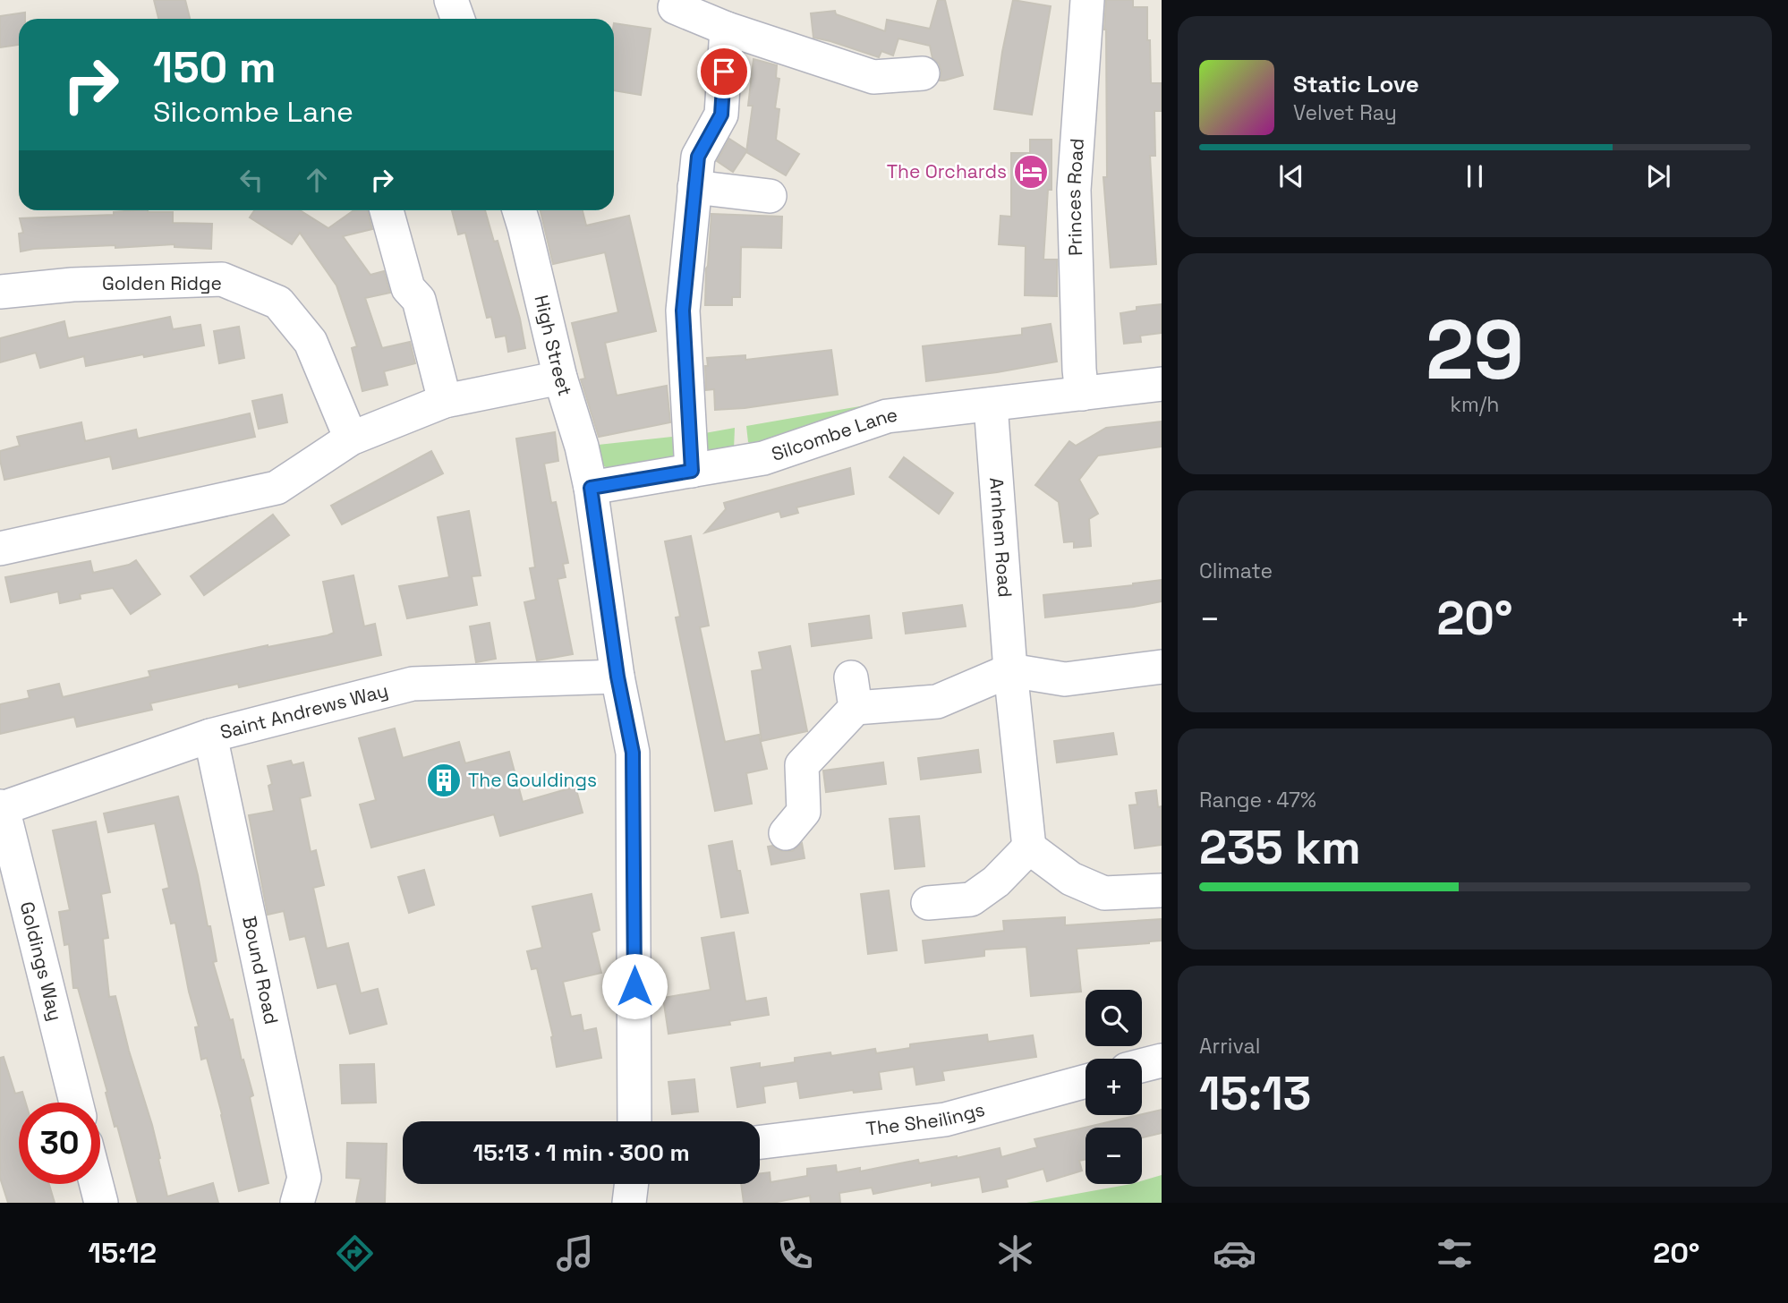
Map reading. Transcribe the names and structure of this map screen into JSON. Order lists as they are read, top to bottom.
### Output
{
  "streets": {
    "street": [
      "Princes Road",
      "Golden Ridge",
      "High Street",
      "Silcombe Lane",
      "Arnhem Road",
      "Saint Andrews Way",
      "Goldings Way",
      "Bound Road",
      "The Sheilings"
    ]
  },
  "crossings": [
    ["Princes Road", "Silcombe Lane"],
    ["High Street", "Silcombe Lane"],
    ["High Street", "Saint Andrews Way"],
    ["Silcombe Lane", "Arnhem Road"],
    ["Saint Andrews Way", "Goldings Way"],
    ["Saint Andrews Way", "Bound Road"]
  ],
  "places": {
    "hotel": ["The Orchards"],
    "building": ["The Gouldings"]
  },
  "page": {
    "turn": ["150 m", "Silcombe Lane"],
    "song": ["Static Love", "Velvet Ray"],
    "tile": [
      ["29", "km/h"],
      "Climate",
      ["Range · 47%", "235 km"],
      ["Arrival", "15:13"]
    ],
    "heat": ["−", "20°", "+"],
    "map_buttons": ["+", "−"],
    "limit": "30",
    "trip": "15:13 · 1 min · 300 m",
    "tabs": ["15:12", "20°"]
  }
}
